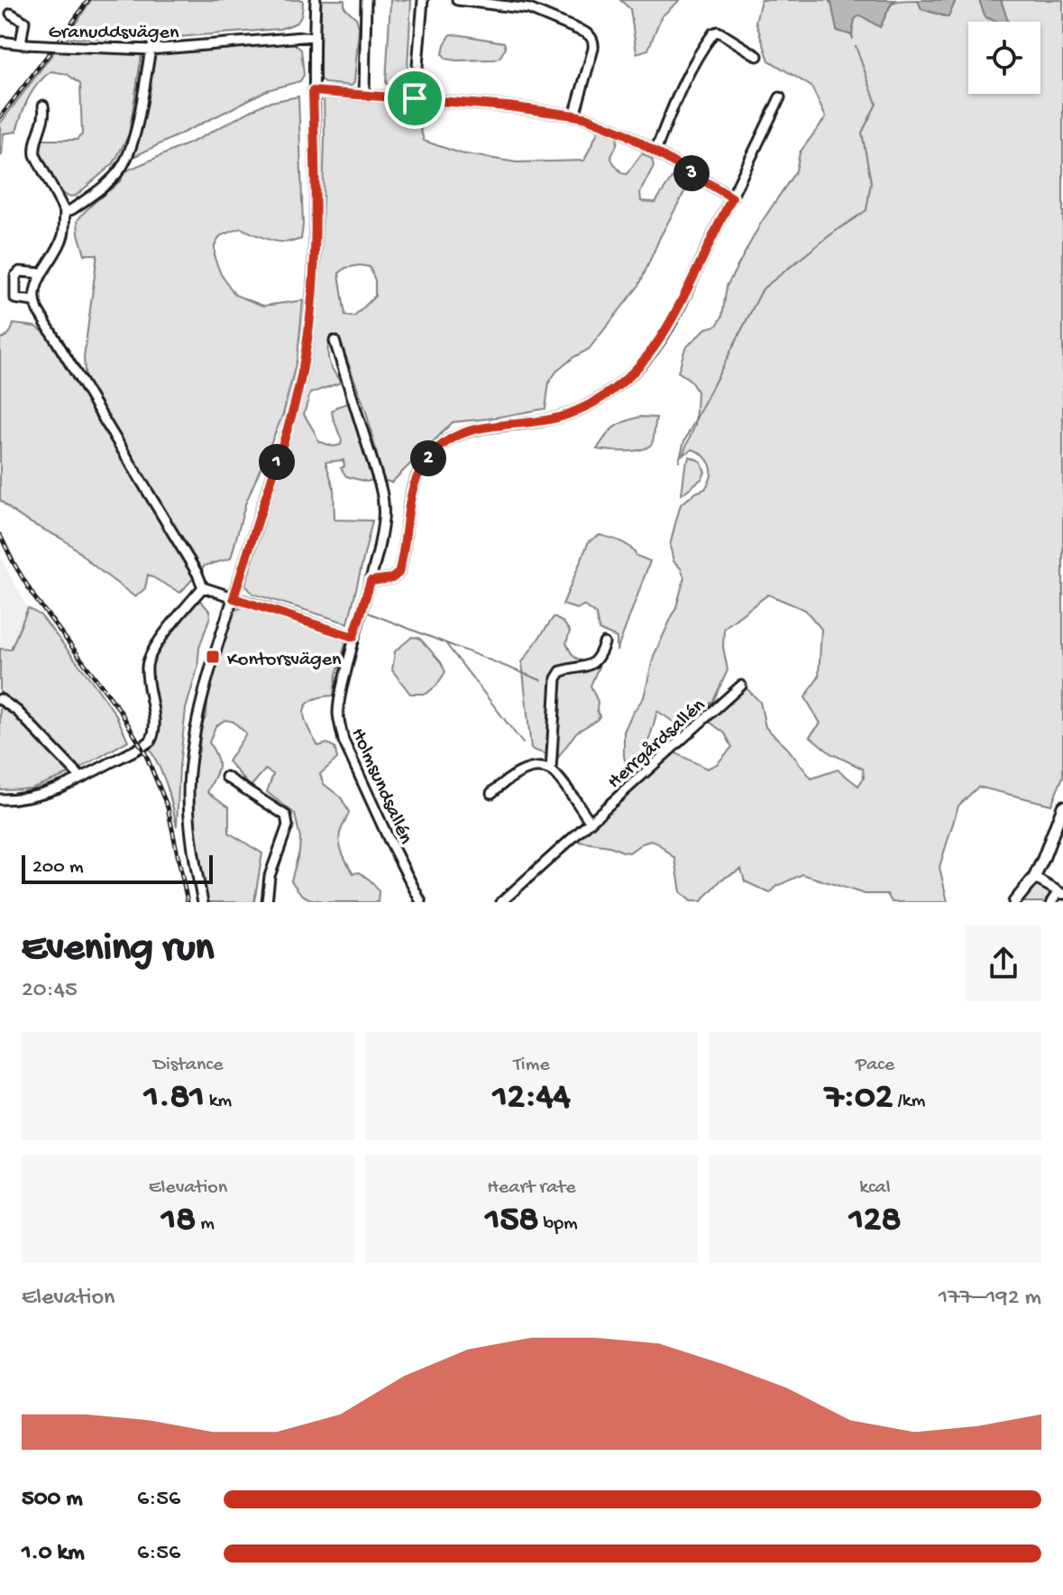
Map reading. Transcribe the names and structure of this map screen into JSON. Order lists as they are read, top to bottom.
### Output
{
  "streets": {
    "street": ["Granuddsvägen", "Herrgårdsallén", "Holmsundsallén"]
  },
  "places": {
    "transit": ["Kontorsvägen"]
  },
  "scale_bar": "200 m",
  "page": {
    "pins": ["3", "2", "1"],
    "scale": "200 m",
    "heading": ["Evening run", "20:45"],
    "stats": [
      ["Distance", "1.81 km"],
      ["Time", "12:44"],
      ["Pace", "7:02 /km"],
      ["Elevation", "18 m"],
      ["Heart rate", "158 bpm"],
      ["kcal", "128"]
    ],
    "chart": ["Elevation", "177–192 m"],
    "list": [
      {
        "name": "500 m",
        "note": "6:56"
      },
      {
        "name": "1.0 km",
        "note": "6:56"
      }
    ]
  }
}
